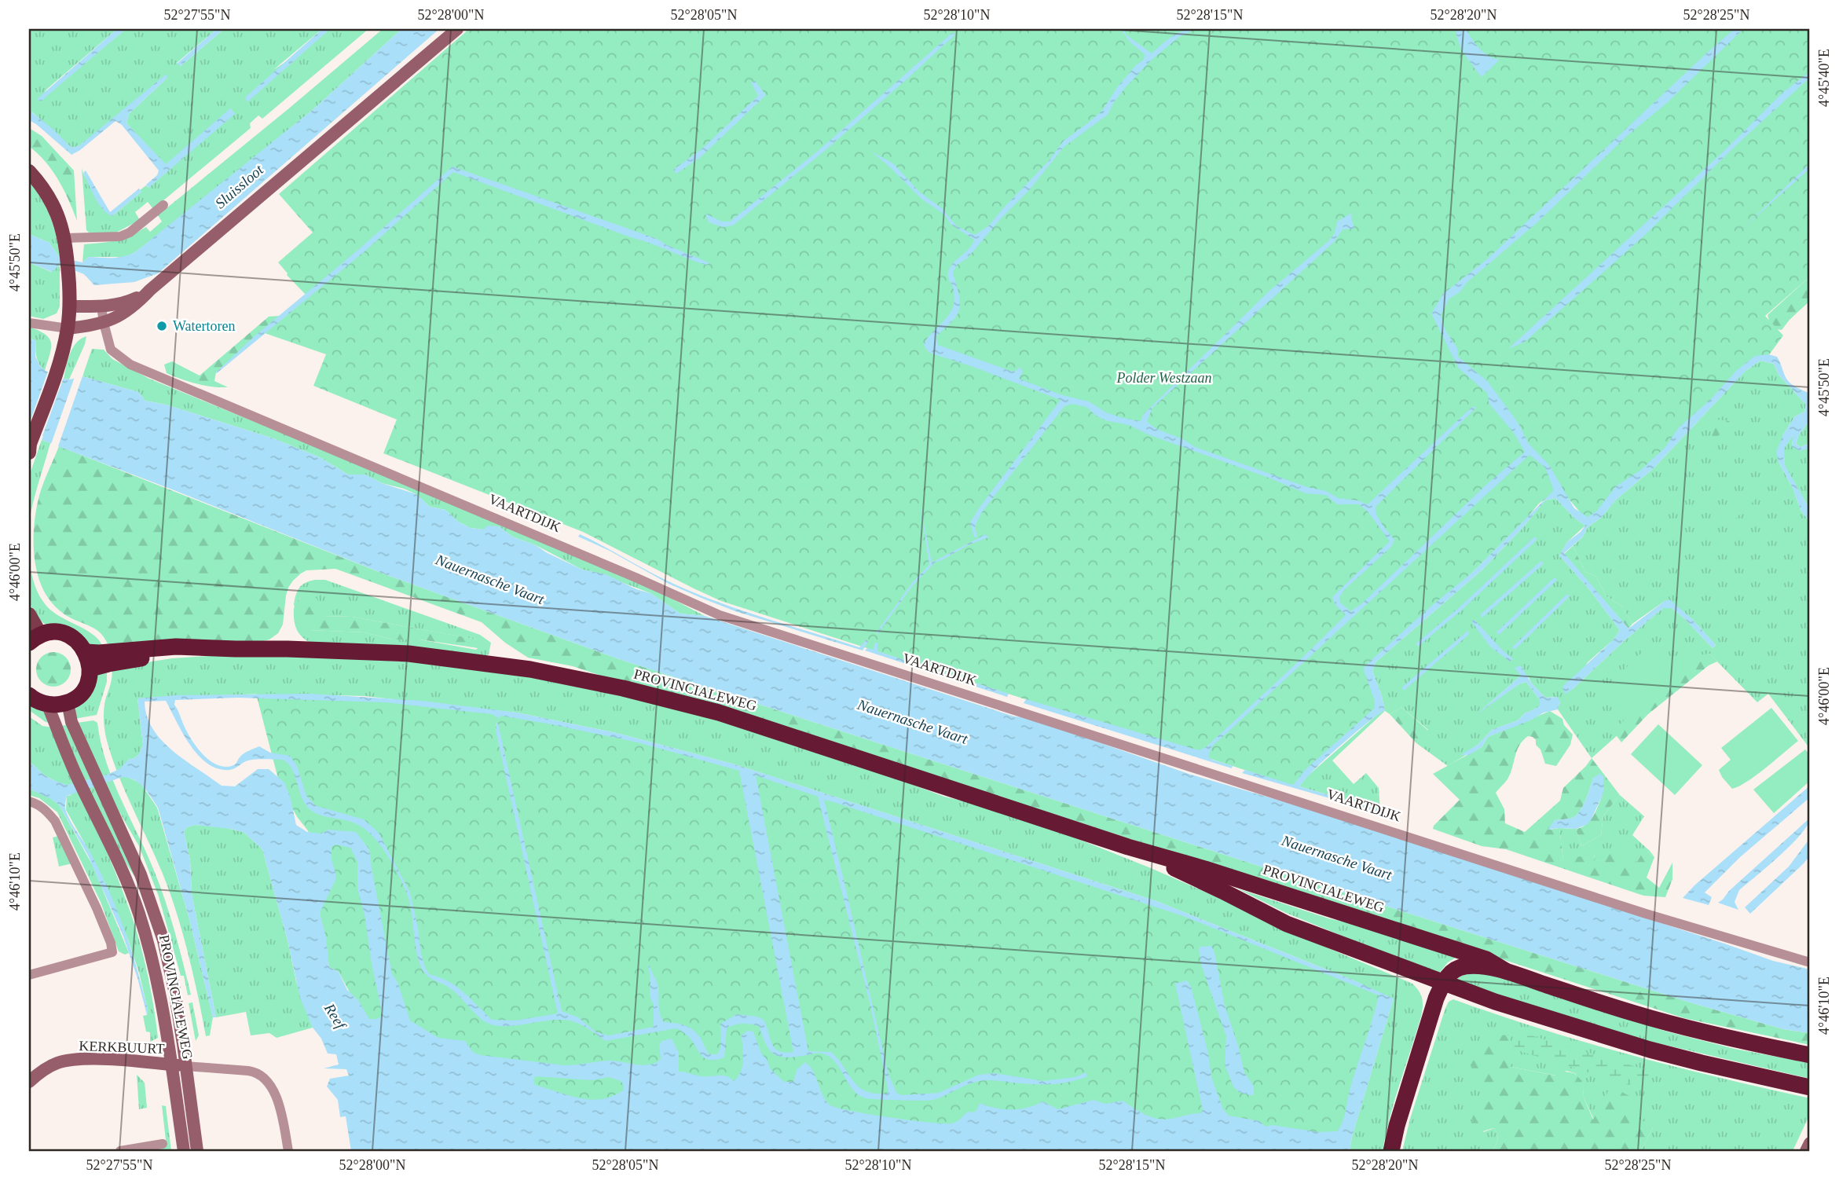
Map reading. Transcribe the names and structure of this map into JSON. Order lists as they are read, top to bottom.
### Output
{
  "streets": {
    "highway": ["PROVINCIALEWEG"],
    "main road": ["KERKBUURT"],
    "street": ["VAARTDIJK"]
  },
  "crossings": [
    ["PROVINCIALEWEG", "KERKBUURT"]
  ],
  "water": ["Sluissloot", "Nauernasche Vaart", "Reef"],
  "parks": ["Polder Westzaan"],
  "places": ["Watertoren"],
  "coordinates": [
    "52°27'55\"N",
    "52°28'00\"N",
    "52°28'05\"N",
    "52°28'10\"N",
    "52°28'15\"N",
    "52°28'20\"N",
    "52°28'25\"N",
    "4°45'40\"E",
    "4°45'50\"E",
    "4°46'00\"E",
    "4°46'10\"E"
  ]
}
